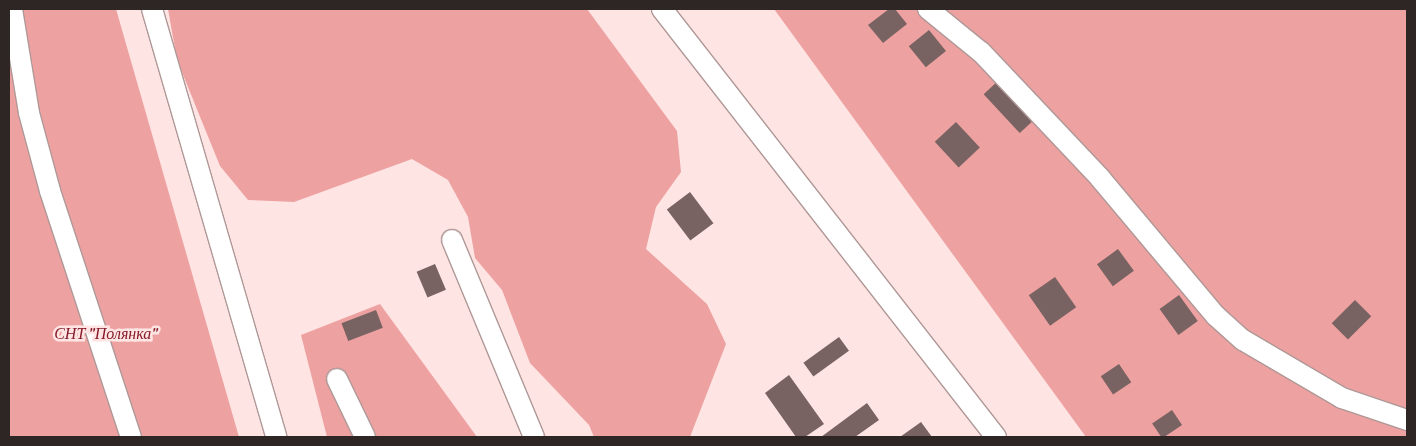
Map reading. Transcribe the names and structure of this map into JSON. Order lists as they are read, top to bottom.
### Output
{
  "parks": ["СНТ \"Полянка\""]
}
